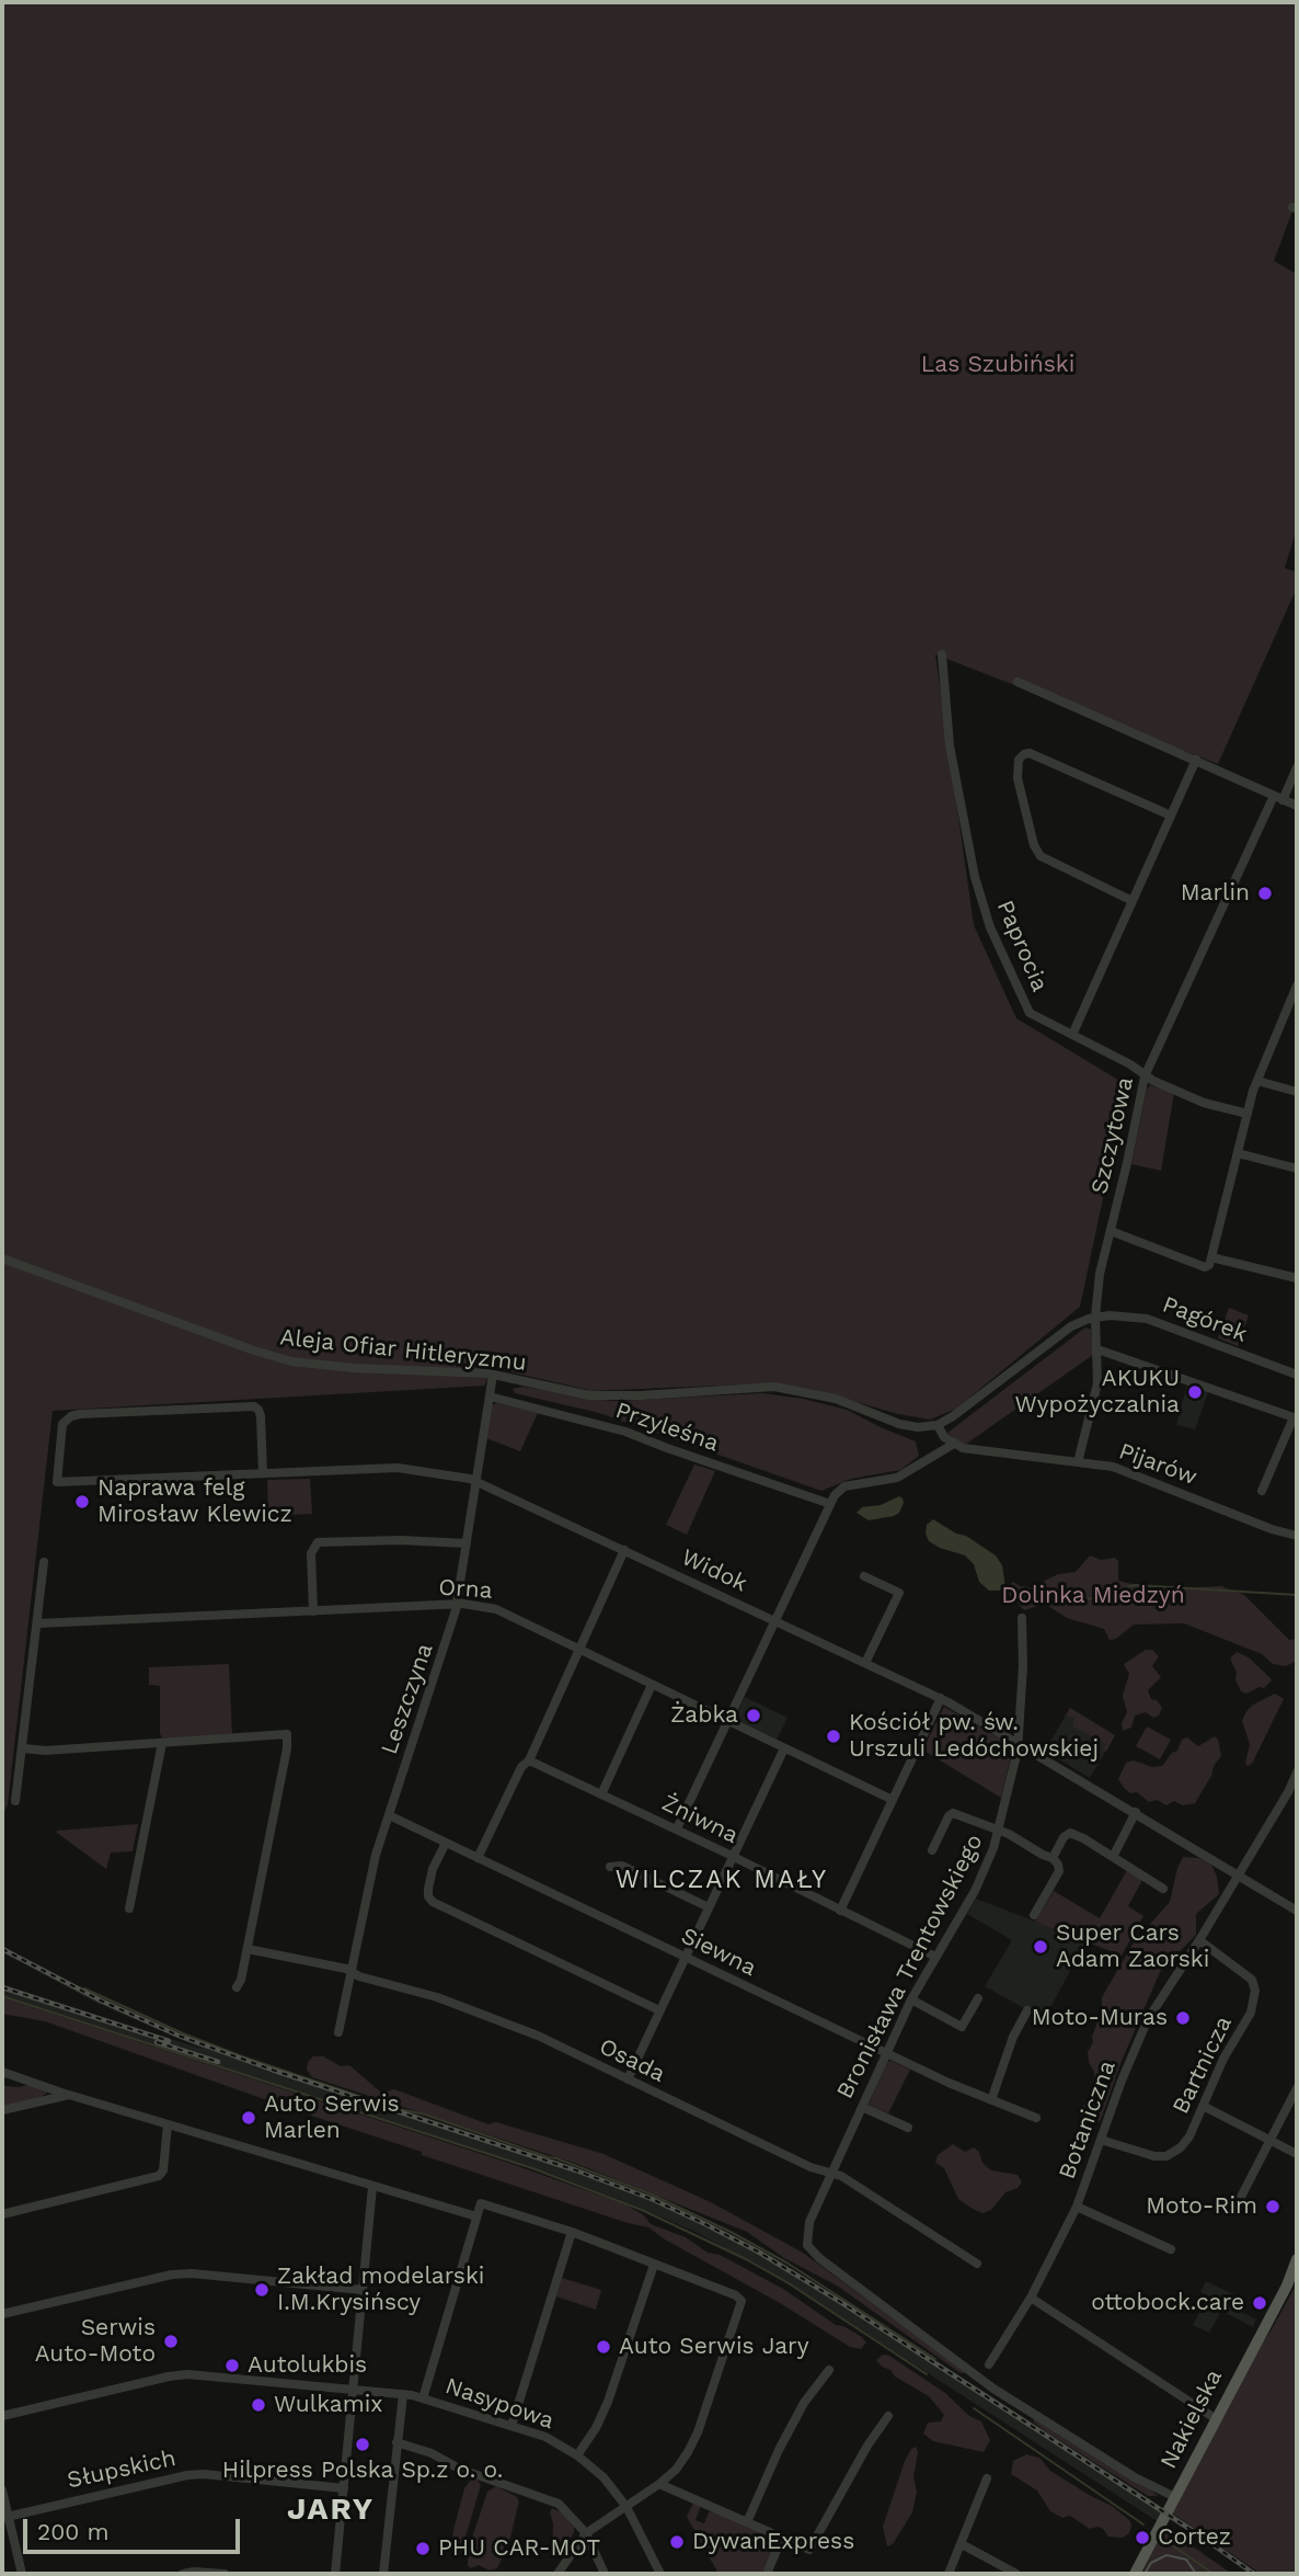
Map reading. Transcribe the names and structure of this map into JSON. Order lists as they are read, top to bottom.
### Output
{
  "streets": {
    "main road": ["Nakielska"],
    "street": [
      "Paprocia",
      "Szczytowa",
      "Pagórek",
      "Aleja Ofiar Hitleryzmu",
      "Przyleśna",
      "Pijarów",
      "Widok",
      "Orna",
      "Leszczyna",
      "Żniwna",
      "Siewna",
      "Bronisława Trentowskiego",
      "Osada",
      "Bartnicza",
      "Botaniczna",
      "Nasypowa",
      "Słupskich"
    ]
  },
  "crossings": [
    ["Paprocia", "Szczytowa"],
    ["Szczytowa", "Pagórek"],
    ["Szczytowa", "Pijarów"],
    ["Aleja Ofiar Hitleryzmu", "Leszczyna"],
    ["Przyleśna", "Leszczyna"],
    ["Widok", "Leszczyna"],
    ["Widok", "Bronisława Trentowskiego"],
    ["Widok", "Botaniczna"],
    ["Orna", "Leszczyna"],
    ["Leszczyna", "Siewna"],
    ["Leszczyna", "Osada"],
    ["Żniwna", "Bronisława Trentowskiego"],
    ["Siewna", "Bronisława Trentowskiego"],
    ["Bronisława Trentowskiego", "Osada"],
    ["Bronisława Trentowskiego", "Nakielska"],
    ["Bartnicza", "Botaniczna"]
  ],
  "districts": ["WILCZAK MAŁY", "JARY"],
  "parks": ["Las Szubiński", "Dolinka Miedzyń"],
  "places": [
    "Marlin",
    "AKUKU Wypożyczalnia",
    "Naprawa felg Mirosław Klewicz",
    "Żabka",
    "Kościół pw. św. Urszuli Ledóchowskiej",
    "Super Cars Adam Zaorski",
    "Moto-Muras",
    "Auto Serwis Marlen",
    "Moto-Rim",
    "Zakład modelarski I.M.Krysińscy",
    "ottobock.care",
    "Serwis Auto-Moto",
    "Auto Serwis Jary",
    "Autolukbis",
    "Wulkamix",
    "Hilpress Polska Sp.z o. o.",
    "Cortez",
    "DywanExpress",
    "PHU CAR-MOT"
  ],
  "scale_bar": "200 m"
}
